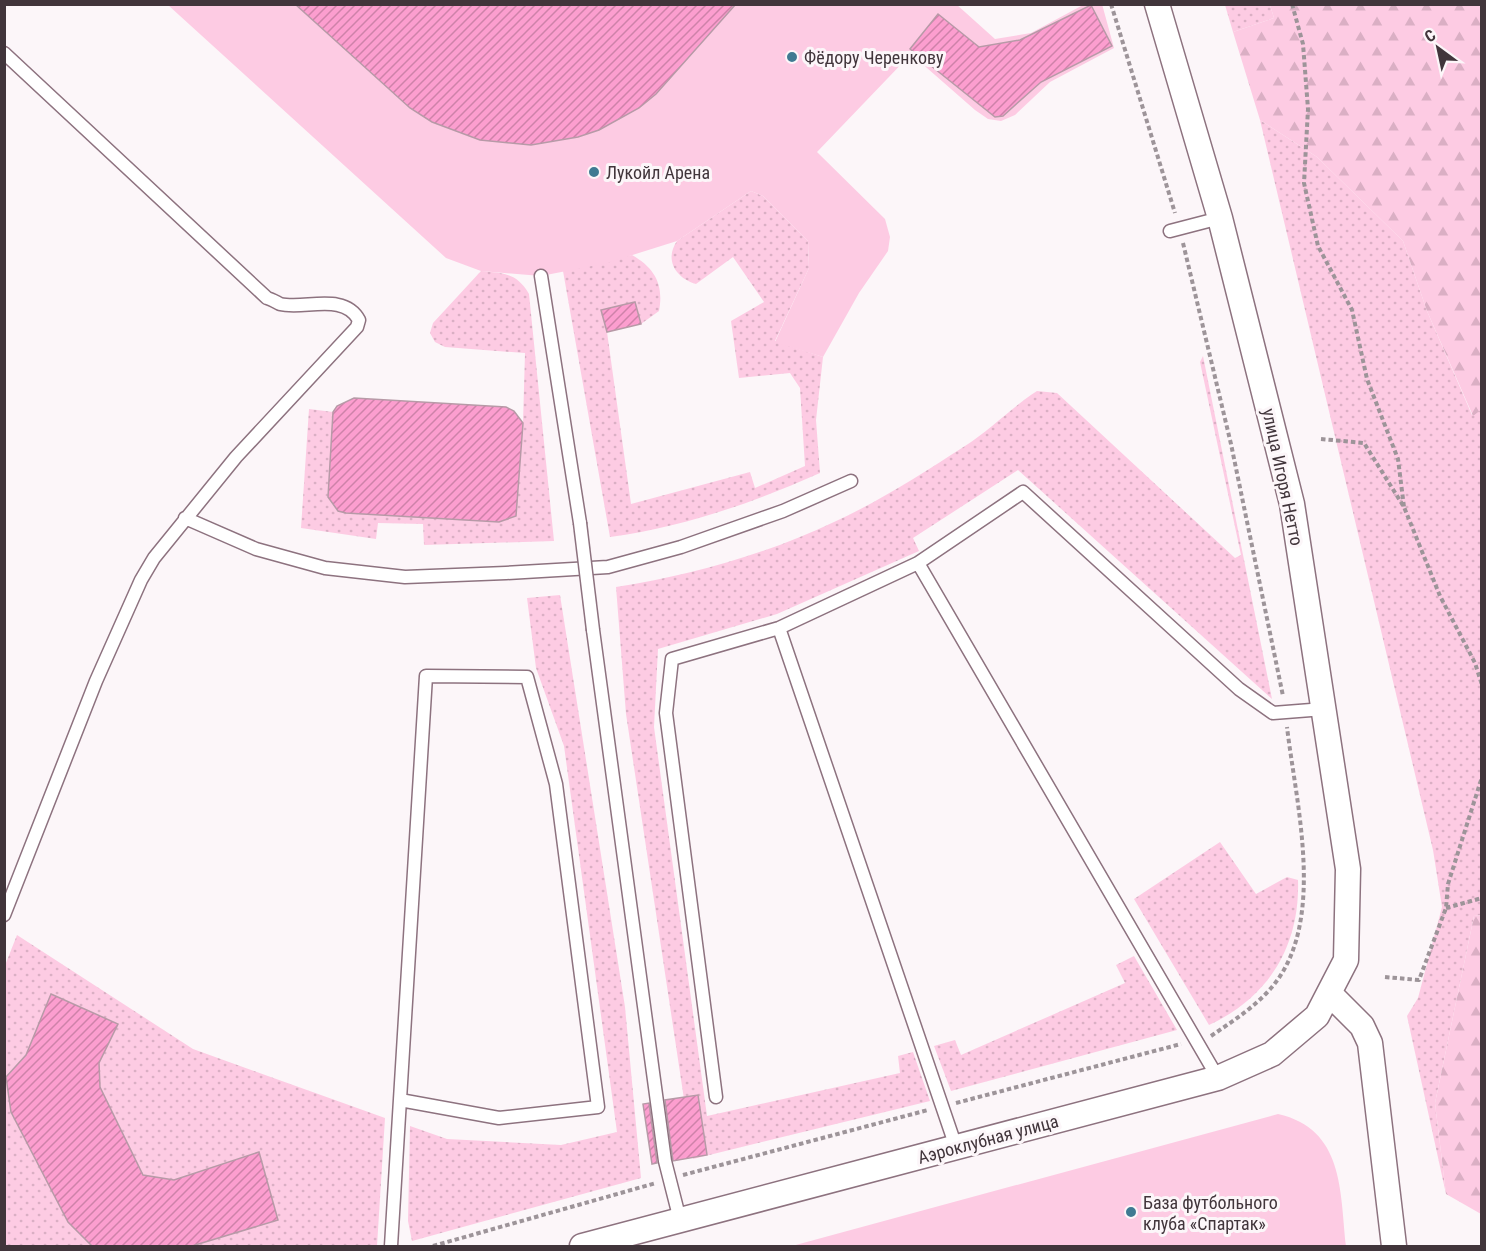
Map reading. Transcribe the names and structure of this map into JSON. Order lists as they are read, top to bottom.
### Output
{
  "streets": {
    "street": ["улица Игоря Нетто", "Аэроклубная улица"]
  },
  "crossings": [
    ["улица Игоря Нетто", "Аэроклубная улица"]
  ],
  "places": ["Фёдору Черенкову", "Лукойл Арена", "База футбольного клуба «Спартак»"],
  "north": "top left"
}
